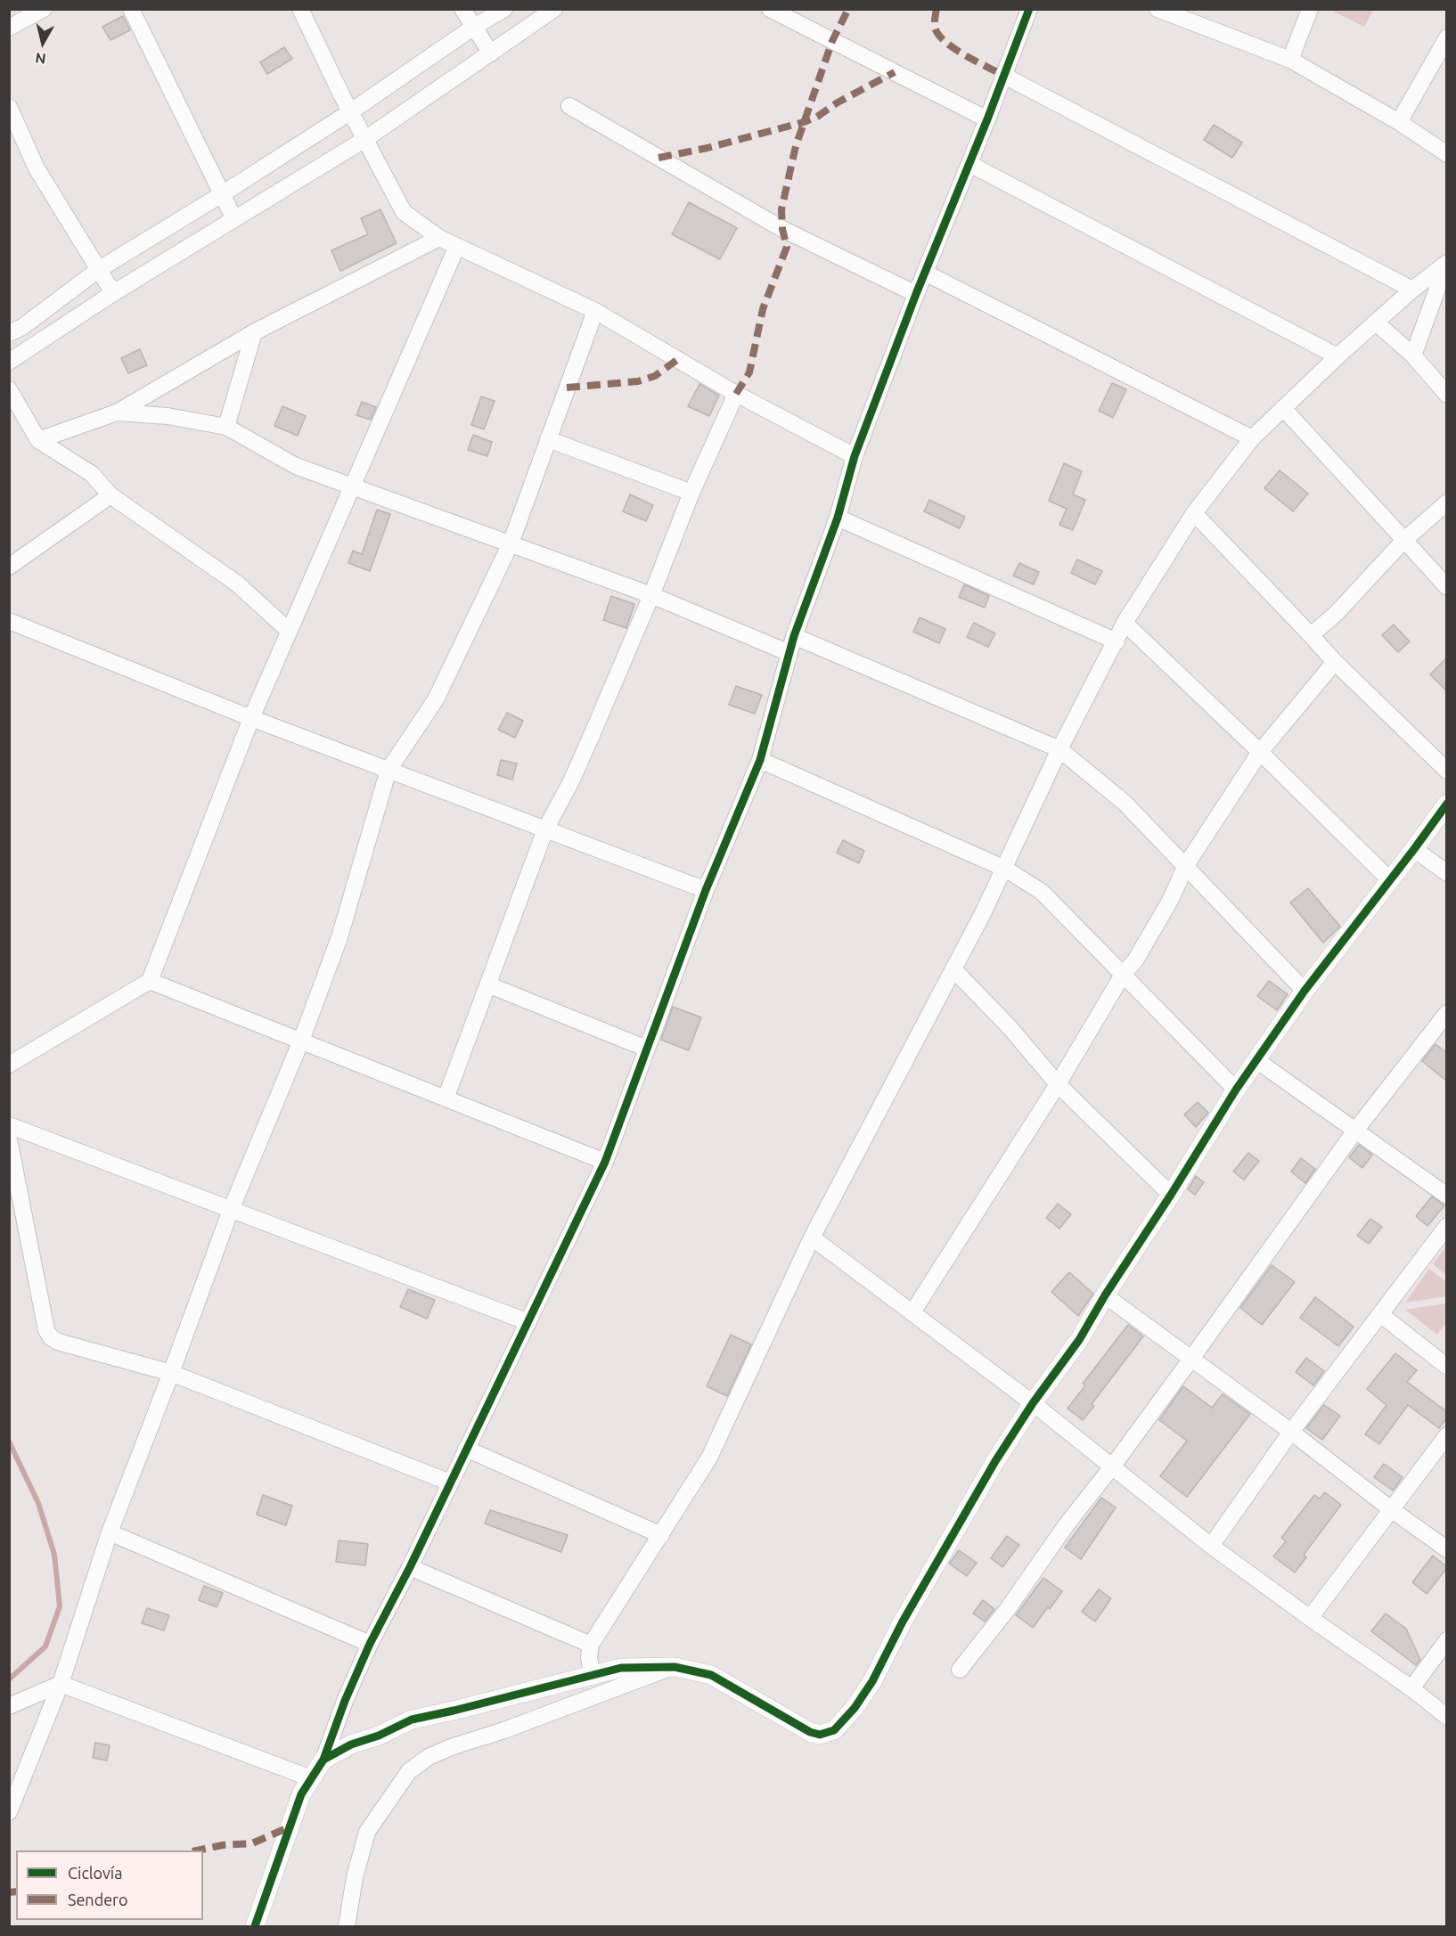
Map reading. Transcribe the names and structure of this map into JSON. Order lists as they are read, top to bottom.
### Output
{
  "legend": ["Ciclovía", "Sendero"],
  "north": "bottom"
}
